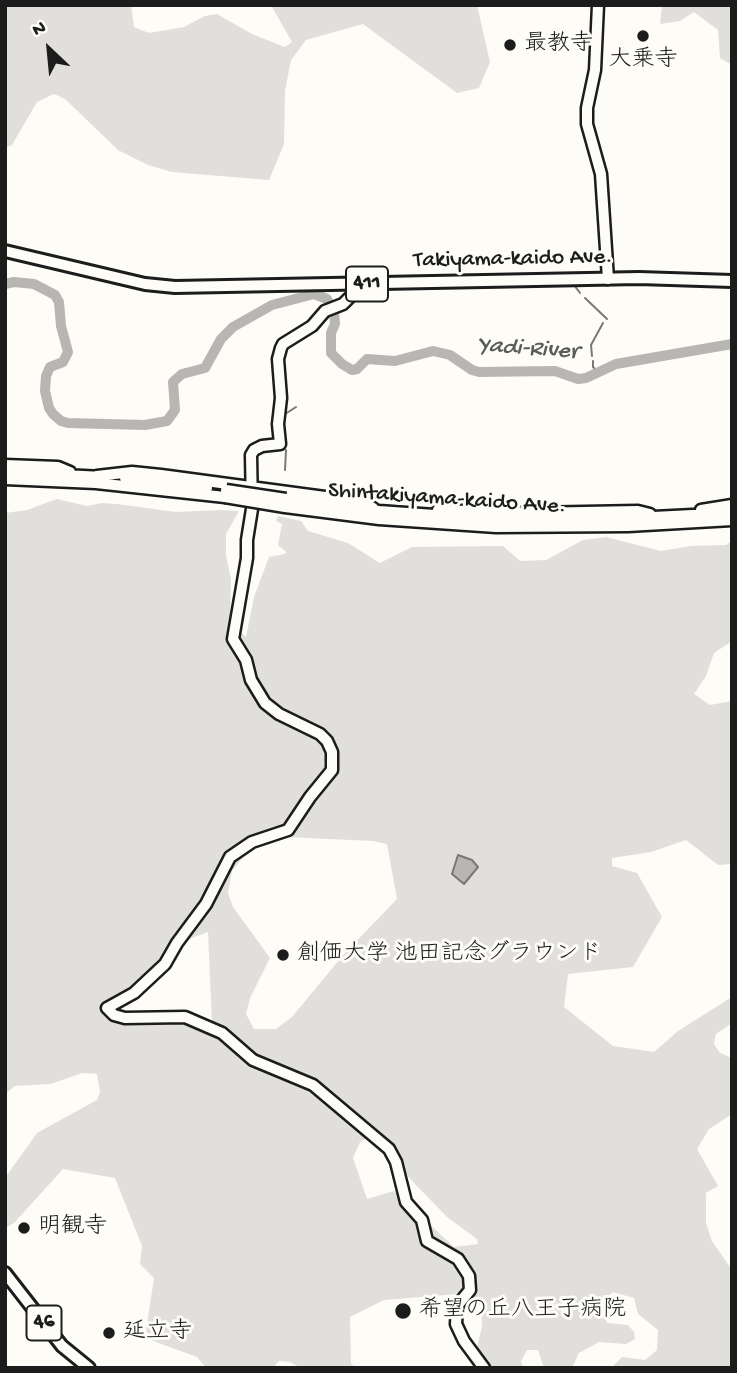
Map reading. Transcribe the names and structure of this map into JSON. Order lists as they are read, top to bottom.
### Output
{
  "streets": {
    "main road": [
      "Takiyama-kaido Ave.",
      "411",
      "Shintakiyama-kaido Ave.",
      "46"
    ]
  },
  "water": ["Yadi-River"],
  "places": [
    "大乗寺",
    "最教寺",
    "創価大学 池田記念グラウンド",
    "明観寺",
    "希望の丘八王子病院",
    "延立寺"
  ],
  "north": "top left"
}
